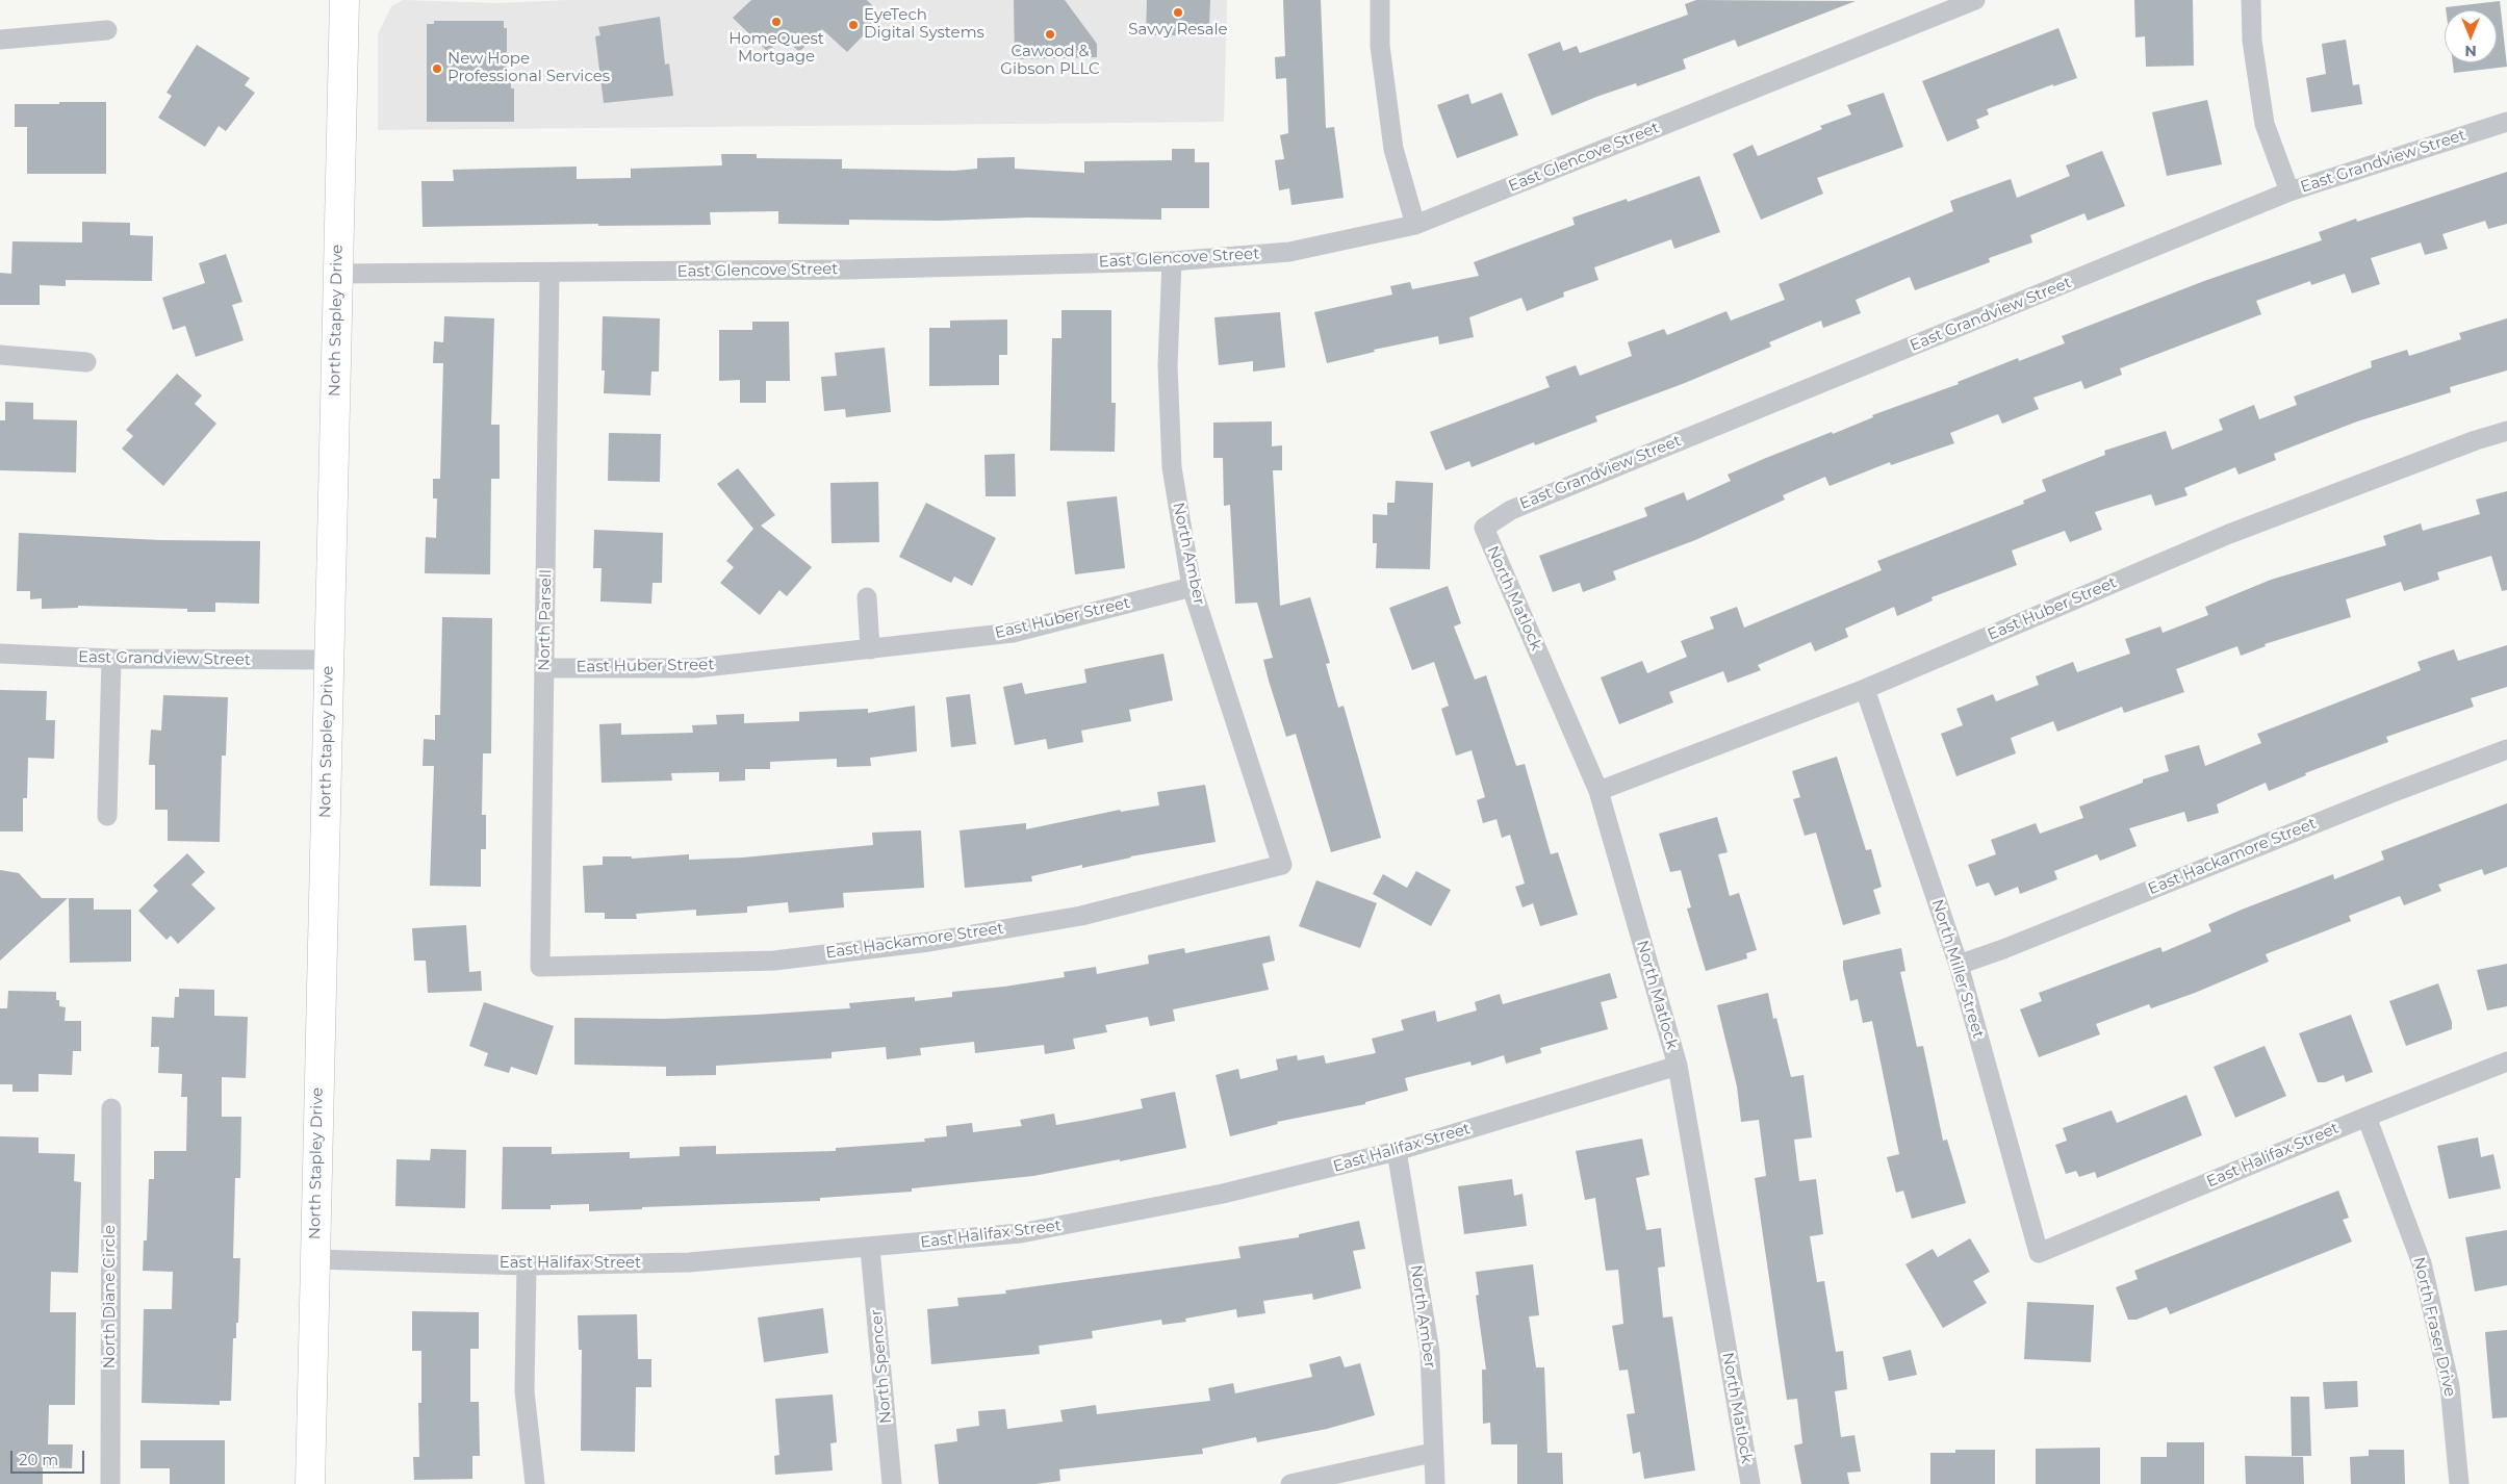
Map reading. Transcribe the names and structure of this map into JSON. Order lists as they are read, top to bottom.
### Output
{
  "streets": {
    "main road": ["North Stapley Drive"],
    "street": [
      "East Glencove Street",
      "East Grandview Street",
      "North Amber",
      "North Matlock",
      "East Huber Street",
      "North Parsell",
      "East Hackamore Street",
      "North Miller Street",
      "East Halifax Street",
      "North Diane Circle",
      "North Fraser Drive",
      "North Spencer"
    ]
  },
  "crossings": [
    ["East Glencove Street", "North Stapley Drive"],
    ["East Glencove Street", "North Amber"],
    ["East Glencove Street", "North Parsell"],
    ["East Grandview Street", "North Stapley Drive"],
    ["East Grandview Street", "North Matlock"],
    ["North Stapley Drive", "East Halifax Street"],
    ["North Amber", "East Huber Street"],
    ["North Amber", "East Hackamore Street"],
    ["North Amber", "East Halifax Street"],
    ["North Matlock", "East Huber Street"],
    ["North Matlock", "East Halifax Street"],
    ["East Huber Street", "North Parsell"],
    ["East Huber Street", "North Miller Street"],
    ["North Parsell", "East Hackamore Street"],
    ["East Hackamore Street", "North Miller Street"],
    ["North Miller Street", "East Halifax Street"],
    ["East Halifax Street", "North Fraser Drive"],
    ["East Halifax Street", "North Spencer"]
  ],
  "places": [
    "Savvy Resale",
    "HomeQuest Mortgage",
    "EyeTech Digital Systems",
    "Cawood & Gibson PLLC",
    "New Hope Professional Services"
  ],
  "scale_bar": "20 m",
  "north": "bottom"
}
